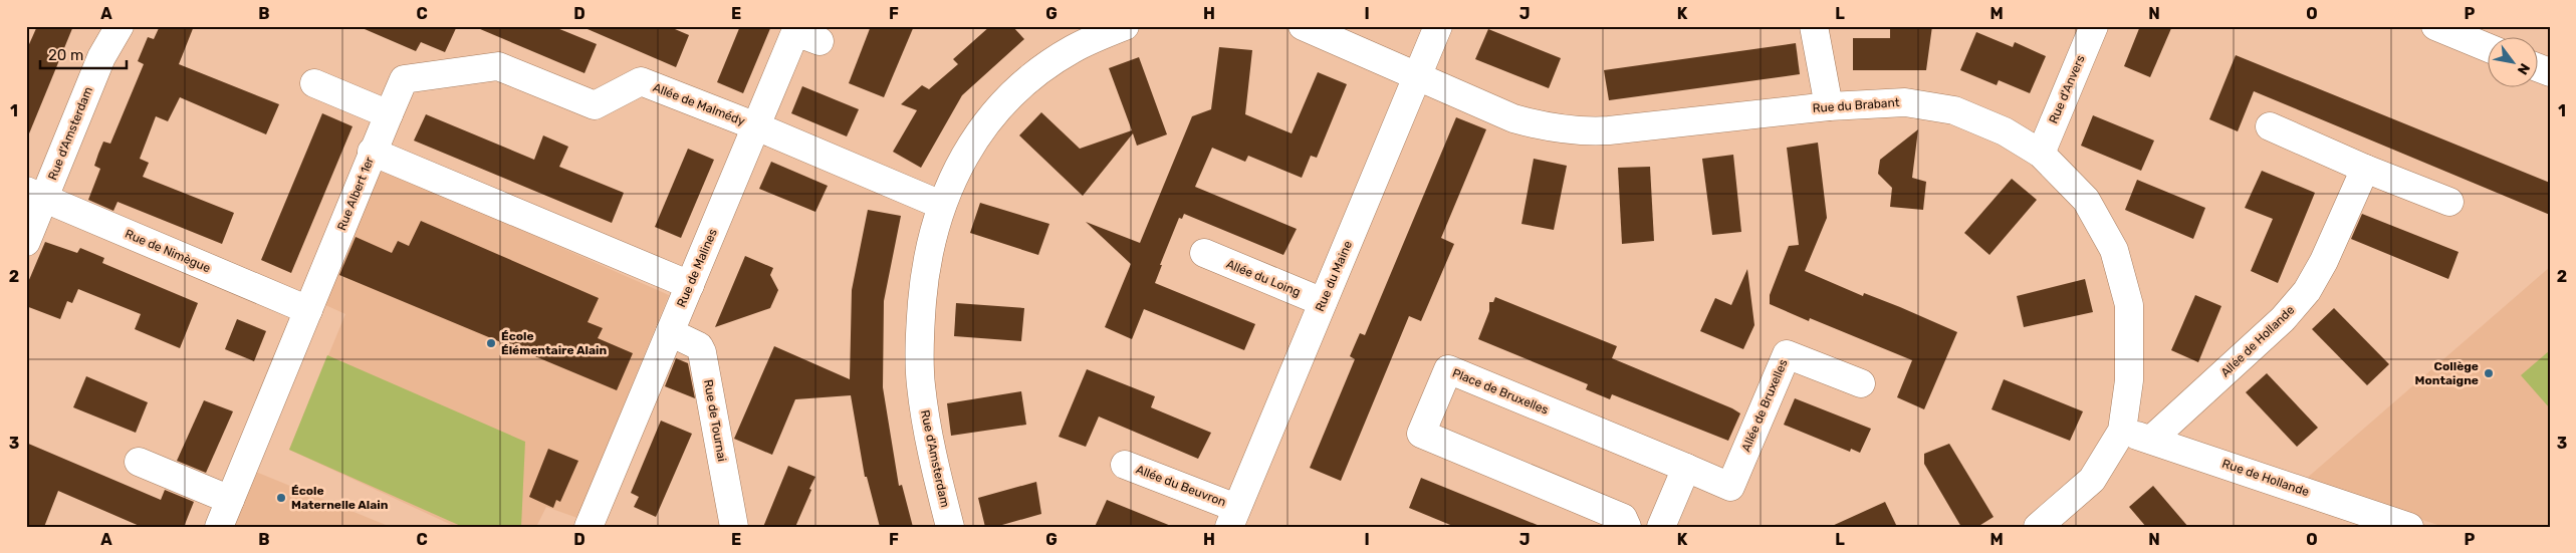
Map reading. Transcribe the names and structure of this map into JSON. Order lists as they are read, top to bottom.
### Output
{
  "streets": {
    "street": [
      "Rue d'Anvers",
      "Allée de Malmédy",
      "Rue du Brabant",
      "Rue d'Amsterdam",
      "Rue Albert 1er",
      "Rue de Nimègue",
      "Rue de Malines",
      "Rue du Maine",
      "Allée du Loing",
      "Allée de Hollande",
      "Place de Bruxelles",
      "Allée de Bruxelles",
      "Rue de Tournai",
      "Rue de Hollande",
      "Allée du Beuvron"
    ]
  },
  "crossings": [
    ["Rue d'Anvers", "Rue du Brabant"],
    ["Allée de Malmédy", "Rue d'Amsterdam"],
    ["Allée de Malmédy", "Rue Albert 1er"],
    ["Allée de Malmédy", "Rue de Malines"],
    ["Rue du Brabant", "Rue du Maine"],
    ["Rue du Brabant", "Rue de Hollande"],
    ["Rue d'Amsterdam", "Rue de Nimègue"],
    ["Rue Albert 1er", "Rue de Nimègue"],
    ["Rue Albert 1er", "Rue de Malines"],
    ["Rue de Malines", "Rue de Tournai"],
    ["Rue du Maine", "Allée du Loing"],
    ["Rue du Maine", "Allée du Beuvron"],
    ["Allée de Hollande", "Rue de Hollande"],
    ["Place de Bruxelles", "Allée de Bruxelles"]
  ],
  "places": ["École Élémentaire Alain", "Collège Montaigne", "École Maternelle Alain"],
  "scale_bar": "20 m",
  "north": "bottom right",
  "grid": {
    "columns": [
      "A",
      "B",
      "C",
      "D",
      "E",
      "F",
      "G",
      "H",
      "I",
      "J",
      "K",
      "L",
      "M",
      "N",
      "O",
      "P"
    ],
    "rows": ["1", "2", "3"]
  }
}
